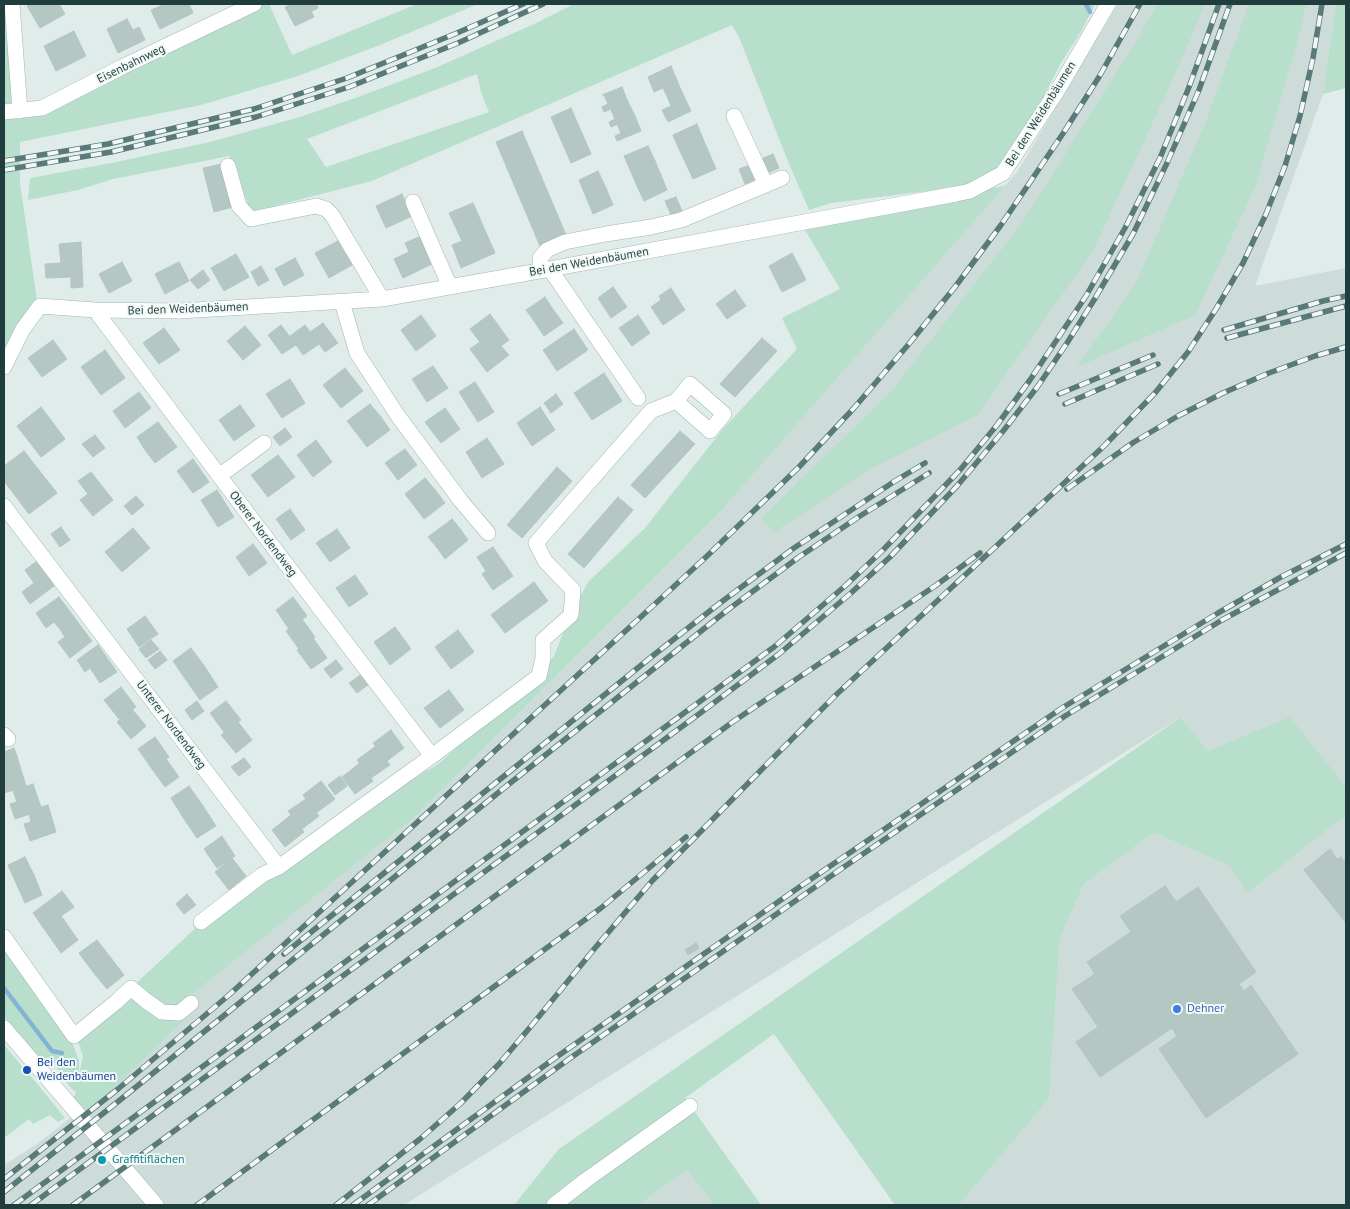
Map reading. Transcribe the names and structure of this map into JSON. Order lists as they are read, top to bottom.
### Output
{
  "streets": {
    "street": [
      "Eisenbahnweg",
      "Bei den Weidenbäumen",
      "Oberer Nordendweg",
      "Unterer Nordendweg"
    ]
  },
  "crossings": [
    ["Bei den Weidenbäumen", "Oberer Nordendweg"]
  ],
  "places": ["Dehner", "Bei den Weidenbäumen", "Graffitiflächen"]
}
